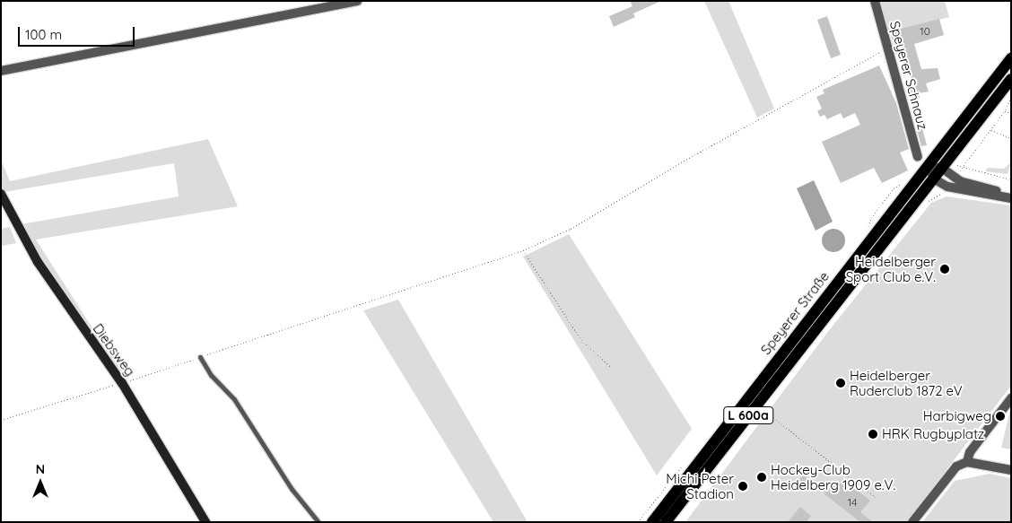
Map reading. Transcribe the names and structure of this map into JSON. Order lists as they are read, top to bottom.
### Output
{
  "streets": {
    "main road": ["Speyerer Straße", "Diebsweg", "L 600a"],
    "street": ["Speyerer Schnauz"]
  },
  "places": [
    "Heidelberger Sport Club e.V.",
    "Heidelberger Ruderclub 1872 eV",
    "Harbigweg",
    "HRK Rugbyplatz",
    "Hockey-Club Heidelberg 1909 e.V.",
    "Michi Peter Stadion"
  ],
  "house_numbers": ["10", "14"],
  "scale_bar": "100 m",
  "north": "top"
}
